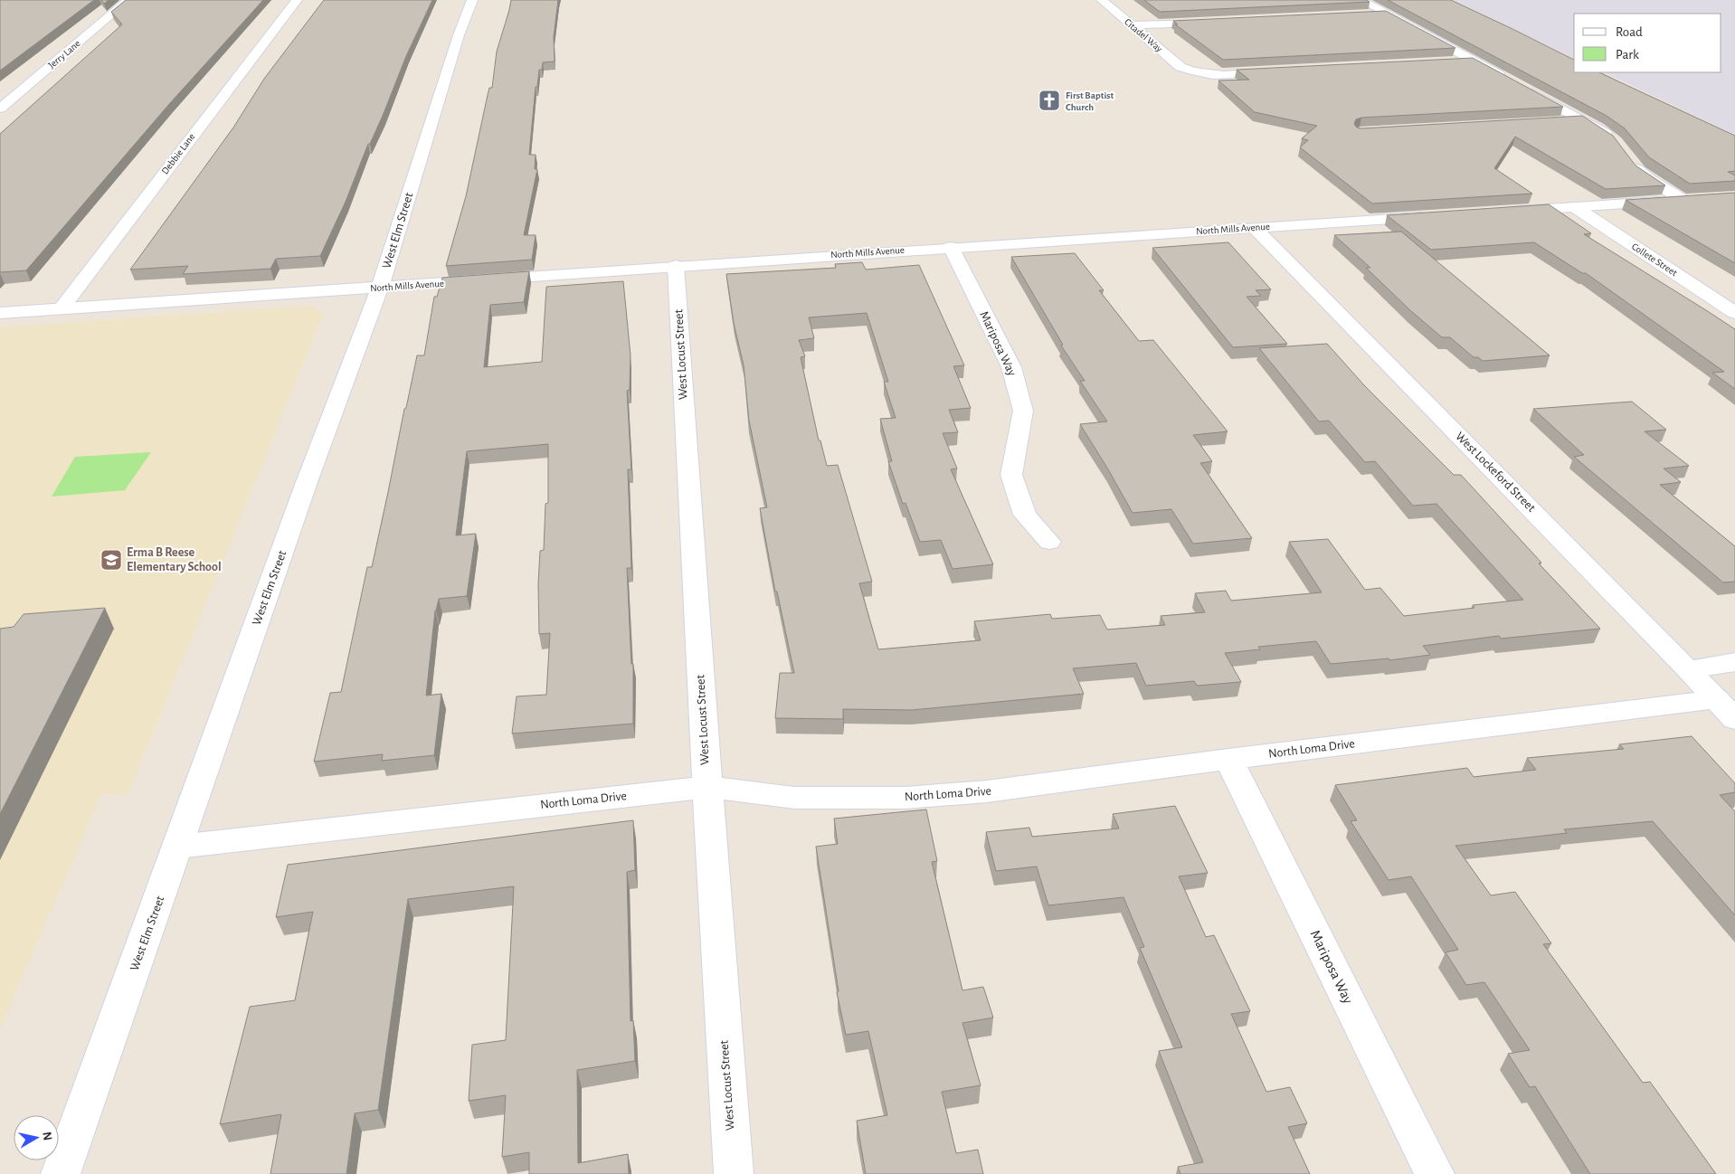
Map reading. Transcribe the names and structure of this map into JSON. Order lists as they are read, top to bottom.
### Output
{
  "streets": {
    "street": [
      "Citadel Way",
      "Jerry Lane",
      "Debbie Lane",
      "North Mills Avenue",
      "West Elm Street",
      "Collete Street",
      "Mariposa Way",
      "West Locust Street",
      "West Lockeford Street",
      "North Loma Drive"
    ]
  },
  "crossings": [
    ["Debbie Lane", "North Mills Avenue"],
    ["North Mills Avenue", "West Elm Street"],
    ["North Mills Avenue", "Mariposa Way"],
    ["North Mills Avenue", "West Locust Street"],
    ["North Mills Avenue", "West Lockeford Street"],
    ["West Elm Street", "North Loma Drive"],
    ["Mariposa Way", "North Loma Drive"],
    ["West Locust Street", "North Loma Drive"],
    ["West Lockeford Street", "North Loma Drive"]
  ],
  "places": {
    "church": ["First Baptist Church"],
    "school or university": ["Erma B Reese Elementary School"]
  },
  "legend": ["Road", "Park"],
  "north": "right"
}
